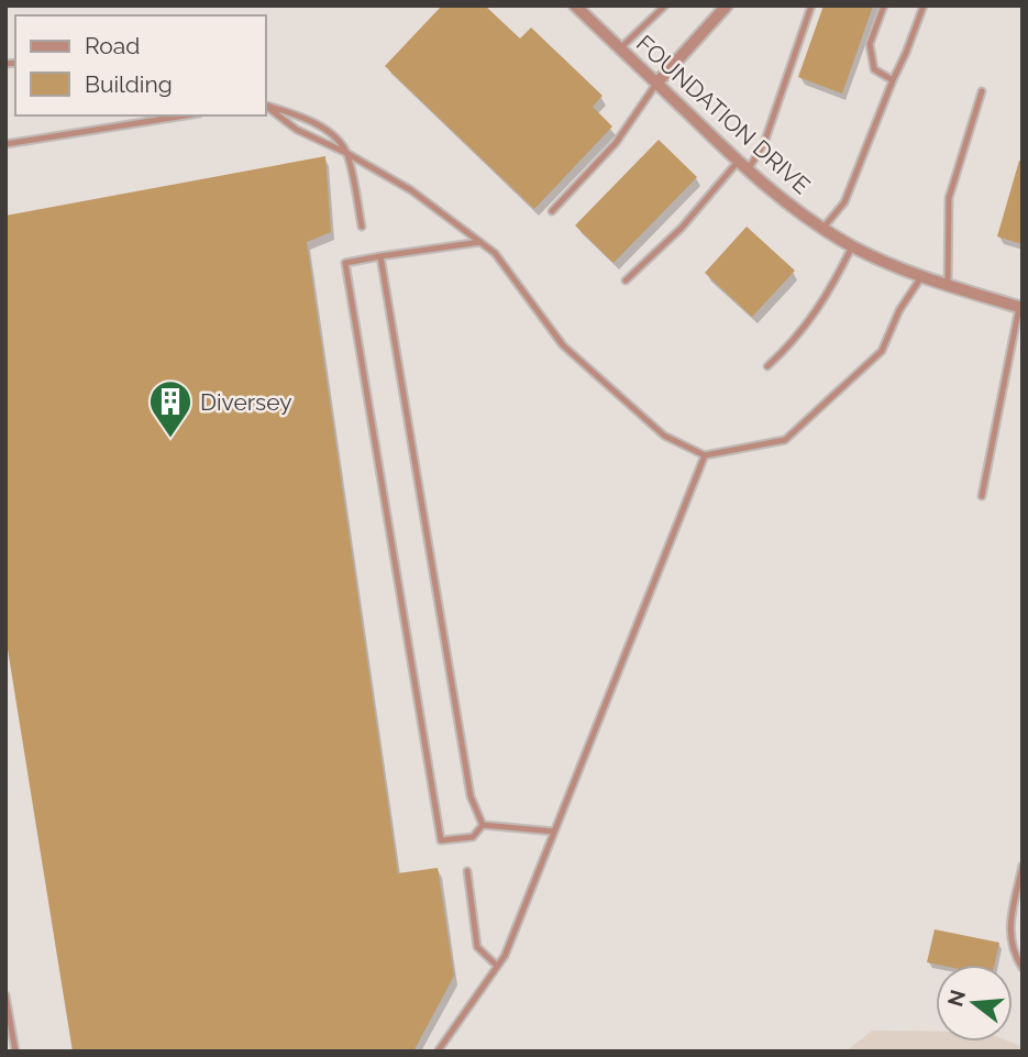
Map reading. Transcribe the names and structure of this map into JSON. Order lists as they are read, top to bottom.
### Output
{
  "streets": {
    "street": ["FOUNDATION DRIVE"]
  },
  "places": {
    "building": ["Diversey"]
  },
  "legend": ["Road", "Building"],
  "north": "left"
}
